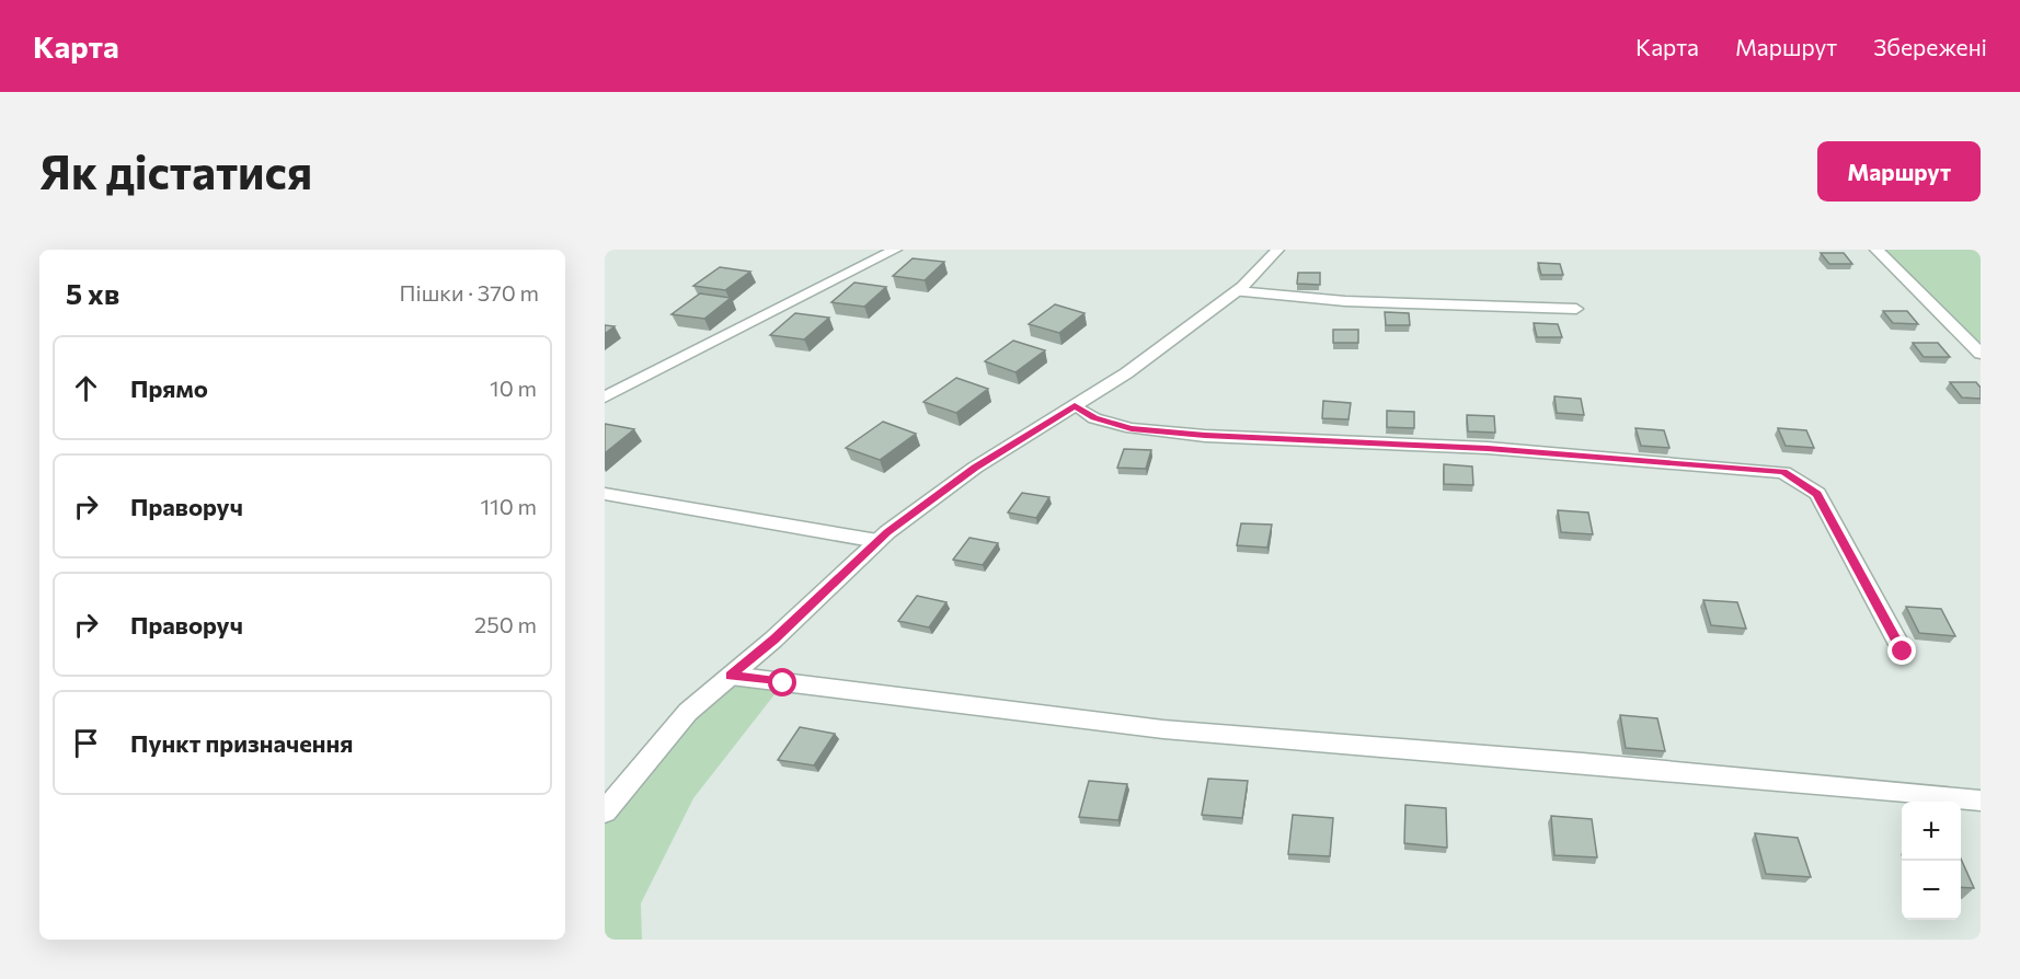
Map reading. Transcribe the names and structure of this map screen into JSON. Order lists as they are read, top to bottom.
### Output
{
  "page": {
    "header": "Карта",
    "nav": ["Карта", "Маршрут", "Збережені"],
    "buttons": "Маршрут",
    "title": "Як дістатися",
    "heading": ["5 хв", "Пішки · 370 m"],
    "list": [
      ["Прямо", "10 m"],
      ["Праворуч", "110 m"],
      ["Праворуч", "250 m"],
      "Пункт призначення"
    ],
    "map_buttons": ["+", "−"]
  }
}
